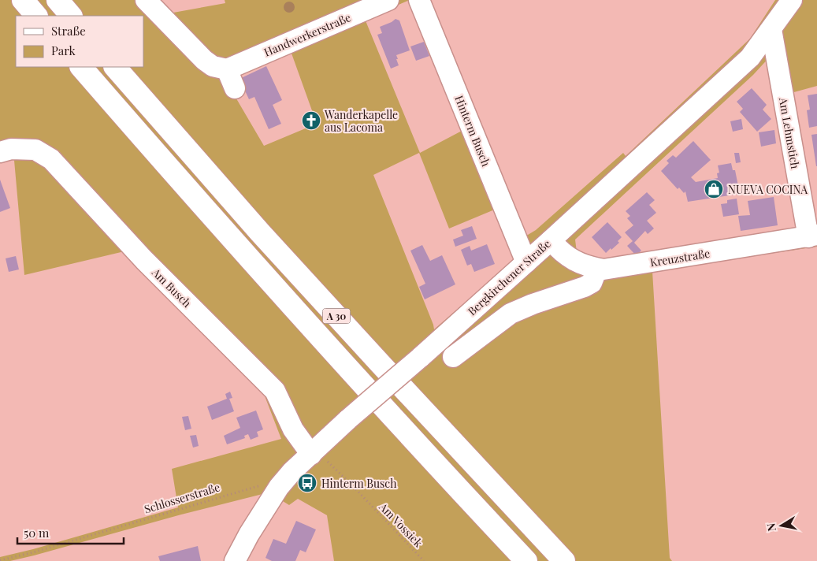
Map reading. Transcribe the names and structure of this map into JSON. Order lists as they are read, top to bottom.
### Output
{
  "streets": {
    "highway": ["A 30"],
    "street": [
      "Handwerkerstraße",
      "Hinterm Busch",
      "Am Lehmstich",
      "Kreuzstraße",
      "Bergkirchener Straße",
      "Am Busch"
    ],
    "path": ["Schlosserstraße", "Am Vossiek"]
  },
  "crossings": [
    ["Hinterm Busch", "Bergkirchener Straße"],
    ["Am Lehmstich", "Kreuzstraße"],
    ["Am Lehmstich", "Bergkirchener Straße"],
    ["Kreuzstraße", "Bergkirchener Straße"],
    ["Bergkirchener Straße", "Am Busch"],
    ["Bergkirchener Straße", "Schlosserstraße"],
    ["Bergkirchener Straße", "Am Vossiek"],
    ["Am Busch", "Am Vossiek"]
  ],
  "places": {
    "church": ["Wanderkapelle aus Lacoma"],
    "shop": ["NUEVA COCINA"],
    "bus stop": ["Hinterm Busch"]
  },
  "legend": ["Straße", "Park"],
  "scale_bar": "50 m",
  "north": "left"
}
